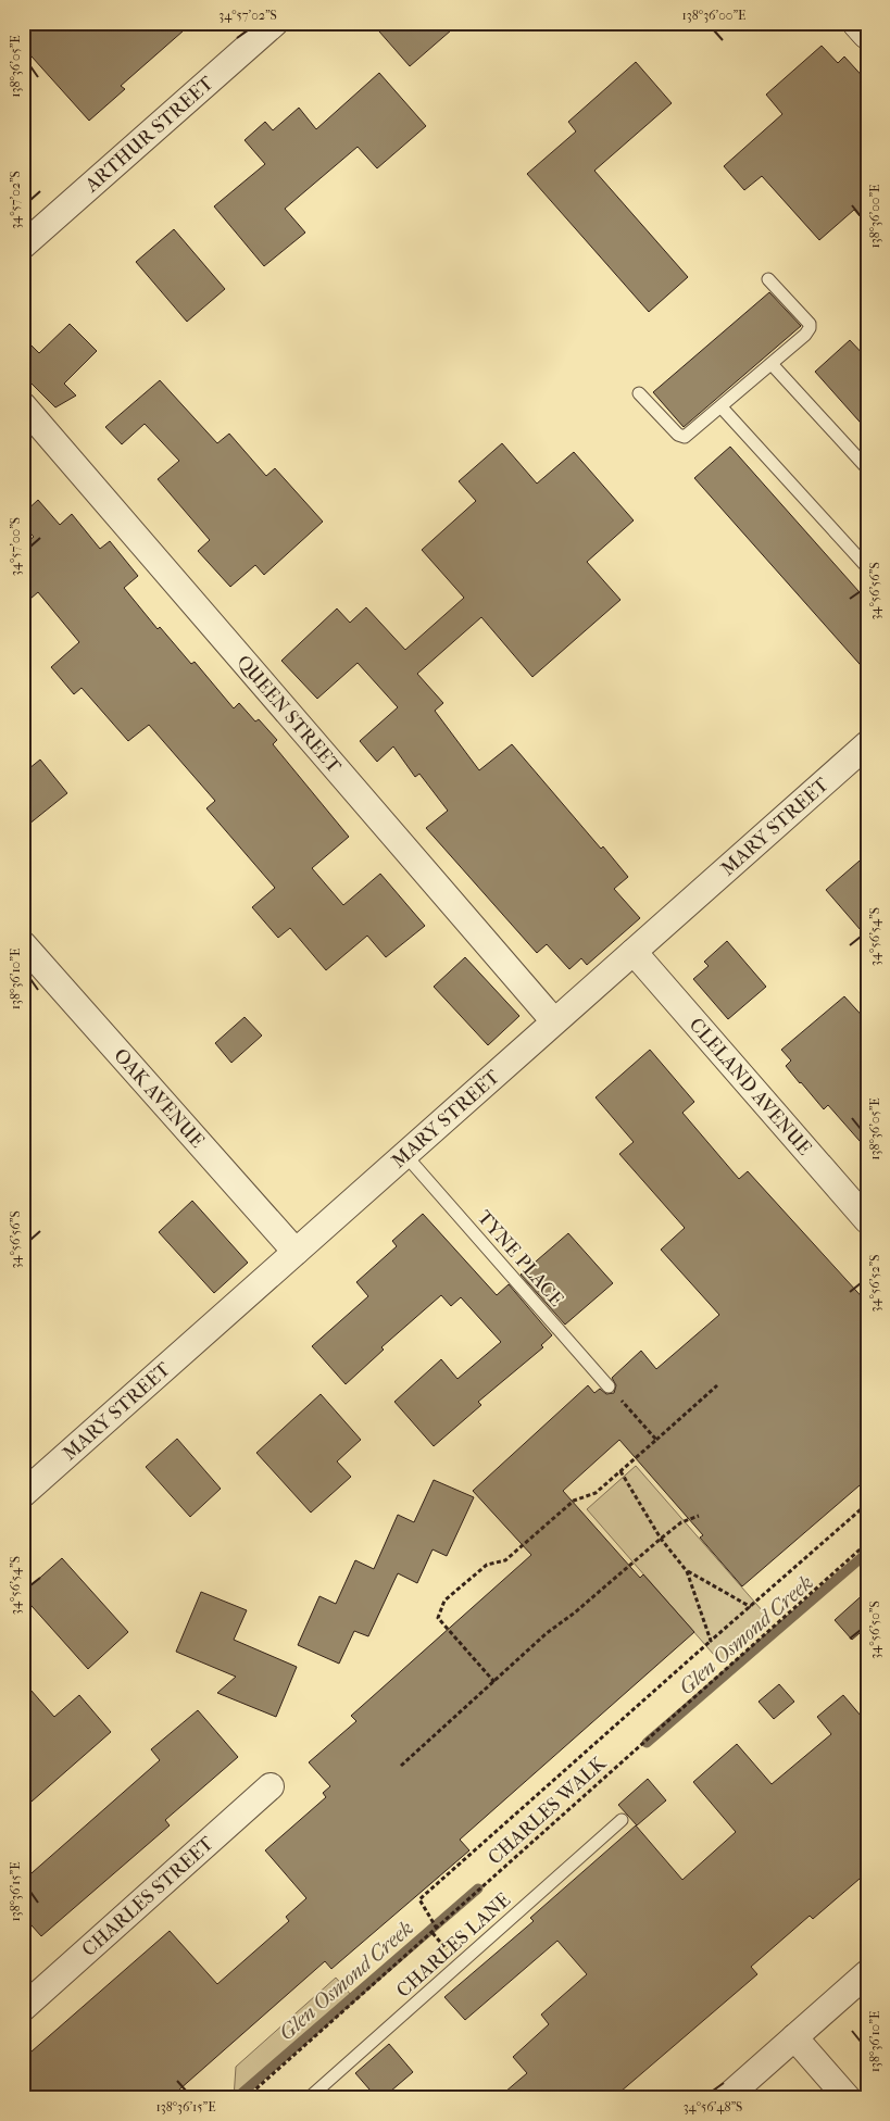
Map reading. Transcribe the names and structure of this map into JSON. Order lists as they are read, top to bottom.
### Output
{
  "streets": {
    "street": [
      "ARTHUR STREET",
      "QUEEN STREET",
      "MARY STREET",
      "CLELAND AVENUE",
      "OAK AVENUE",
      "CHARLES STREET"
    ],
    "lane": ["TYNE PLACE", "CHARLES LANE"],
    "path": ["CHARLES WALK"]
  },
  "crossings": [
    ["QUEEN STREET", "MARY STREET"],
    ["MARY STREET", "CLELAND AVENUE"],
    ["MARY STREET", "OAK AVENUE"],
    ["MARY STREET", "TYNE PLACE"]
  ],
  "water": ["Glen Osmond Creek"],
  "coordinates": [
    "34°57'02\"S",
    "138°36'00\"E",
    "138°36'05\"E",
    "34°57'00\"S",
    "34°56'56\"S",
    "34°56'54\"S",
    "138°36'10\"E",
    "34°56'52\"S",
    "34°56'50\"S",
    "138°36'15\"E",
    "34°56'48\"S"
  ]
}
